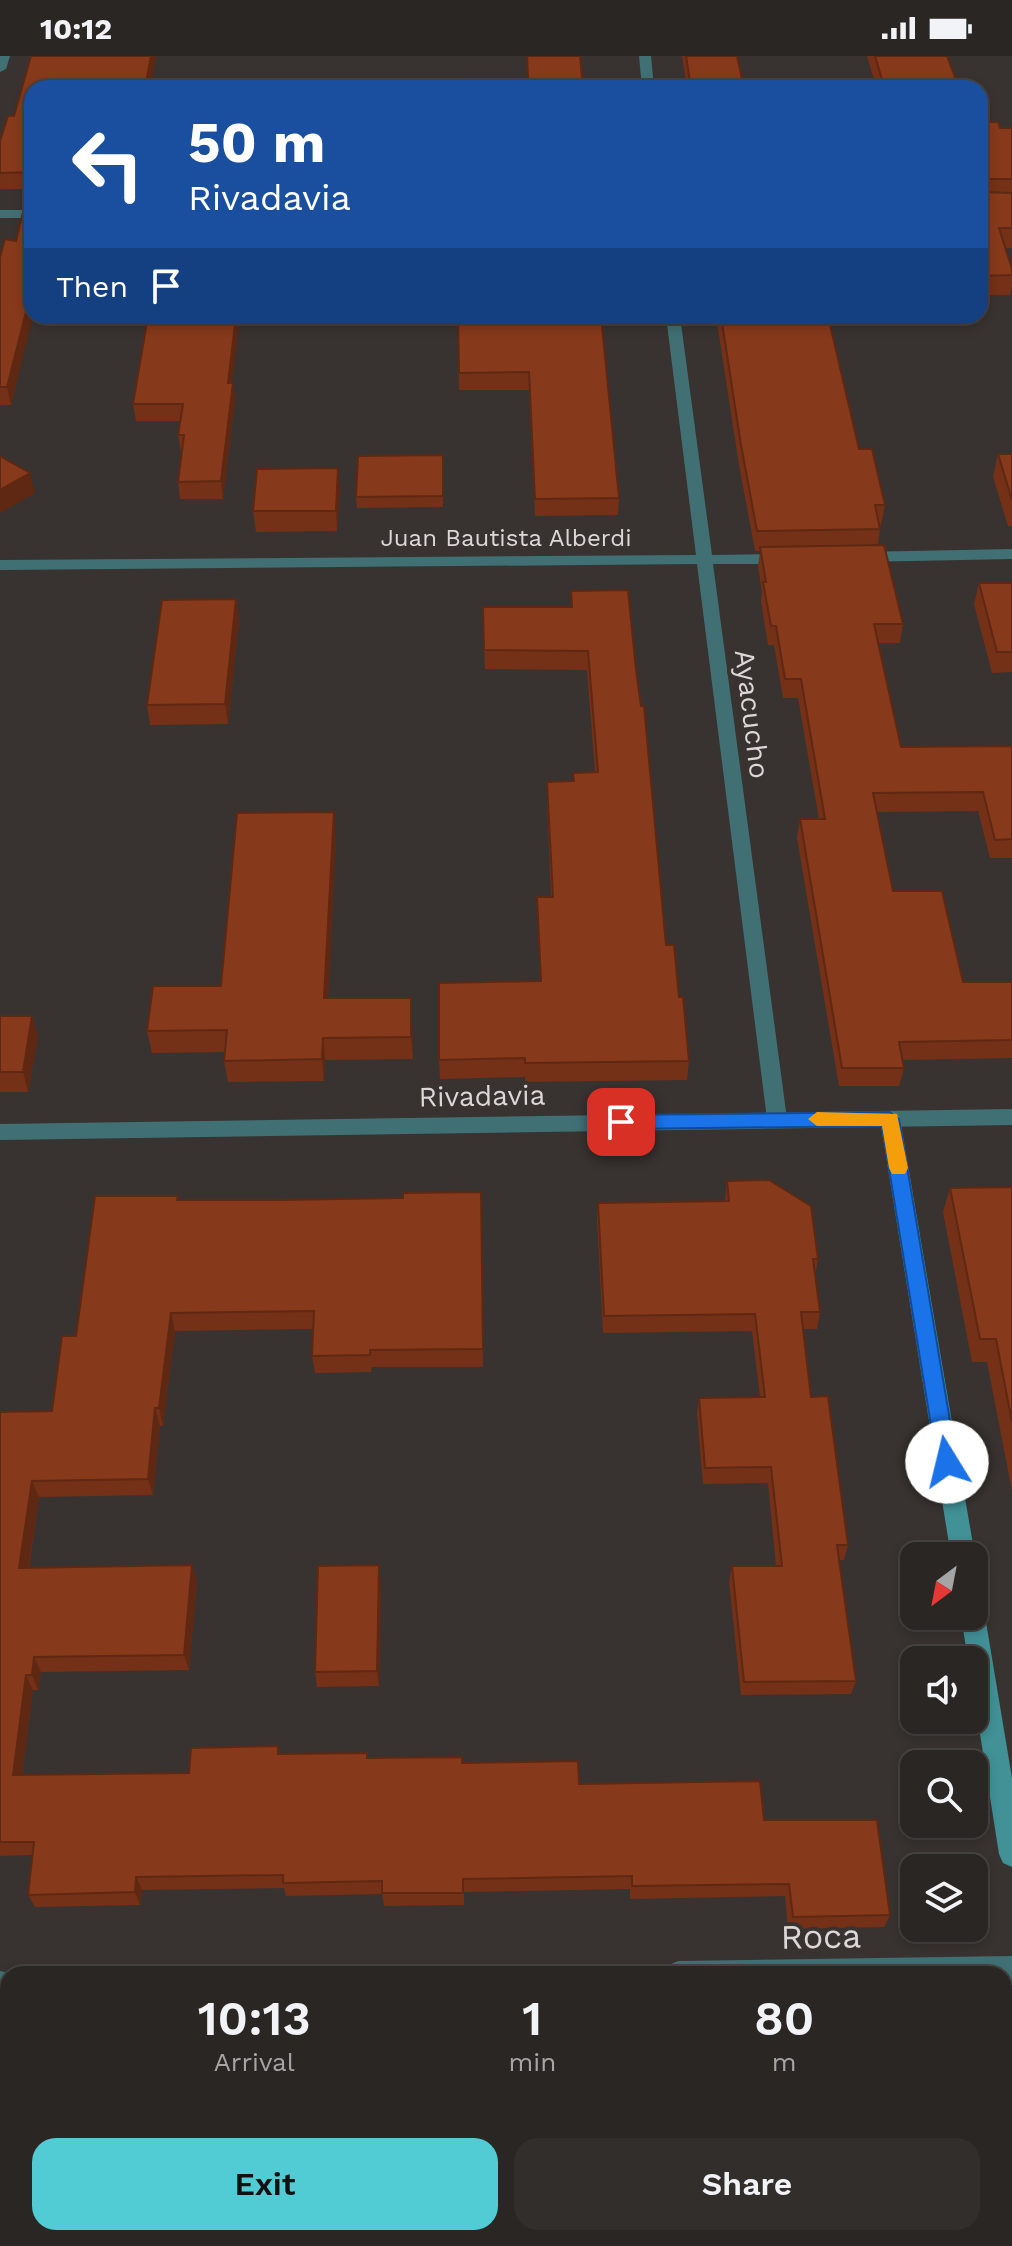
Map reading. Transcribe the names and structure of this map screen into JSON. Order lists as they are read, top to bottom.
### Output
{
  "streets": {
    "street": ["Juan Bautista Alberdi", "Ayacucho", "Rivadavia"]
  },
  "crossings": [
    ["Juan Bautista Alberdi", "Ayacucho"],
    ["Ayacucho", "Rivadavia"]
  ],
  "north": "bottom left",
  "page": {
    "status": "10:12",
    "turn": ["50 m", "Rivadavia"],
    "then": "Then",
    "eta": [
      "10:13",
      "Arrival",
      "1",
      "min",
      "80",
      "m"
    ],
    "buttons": ["Exit", "Share"]
  }
}
